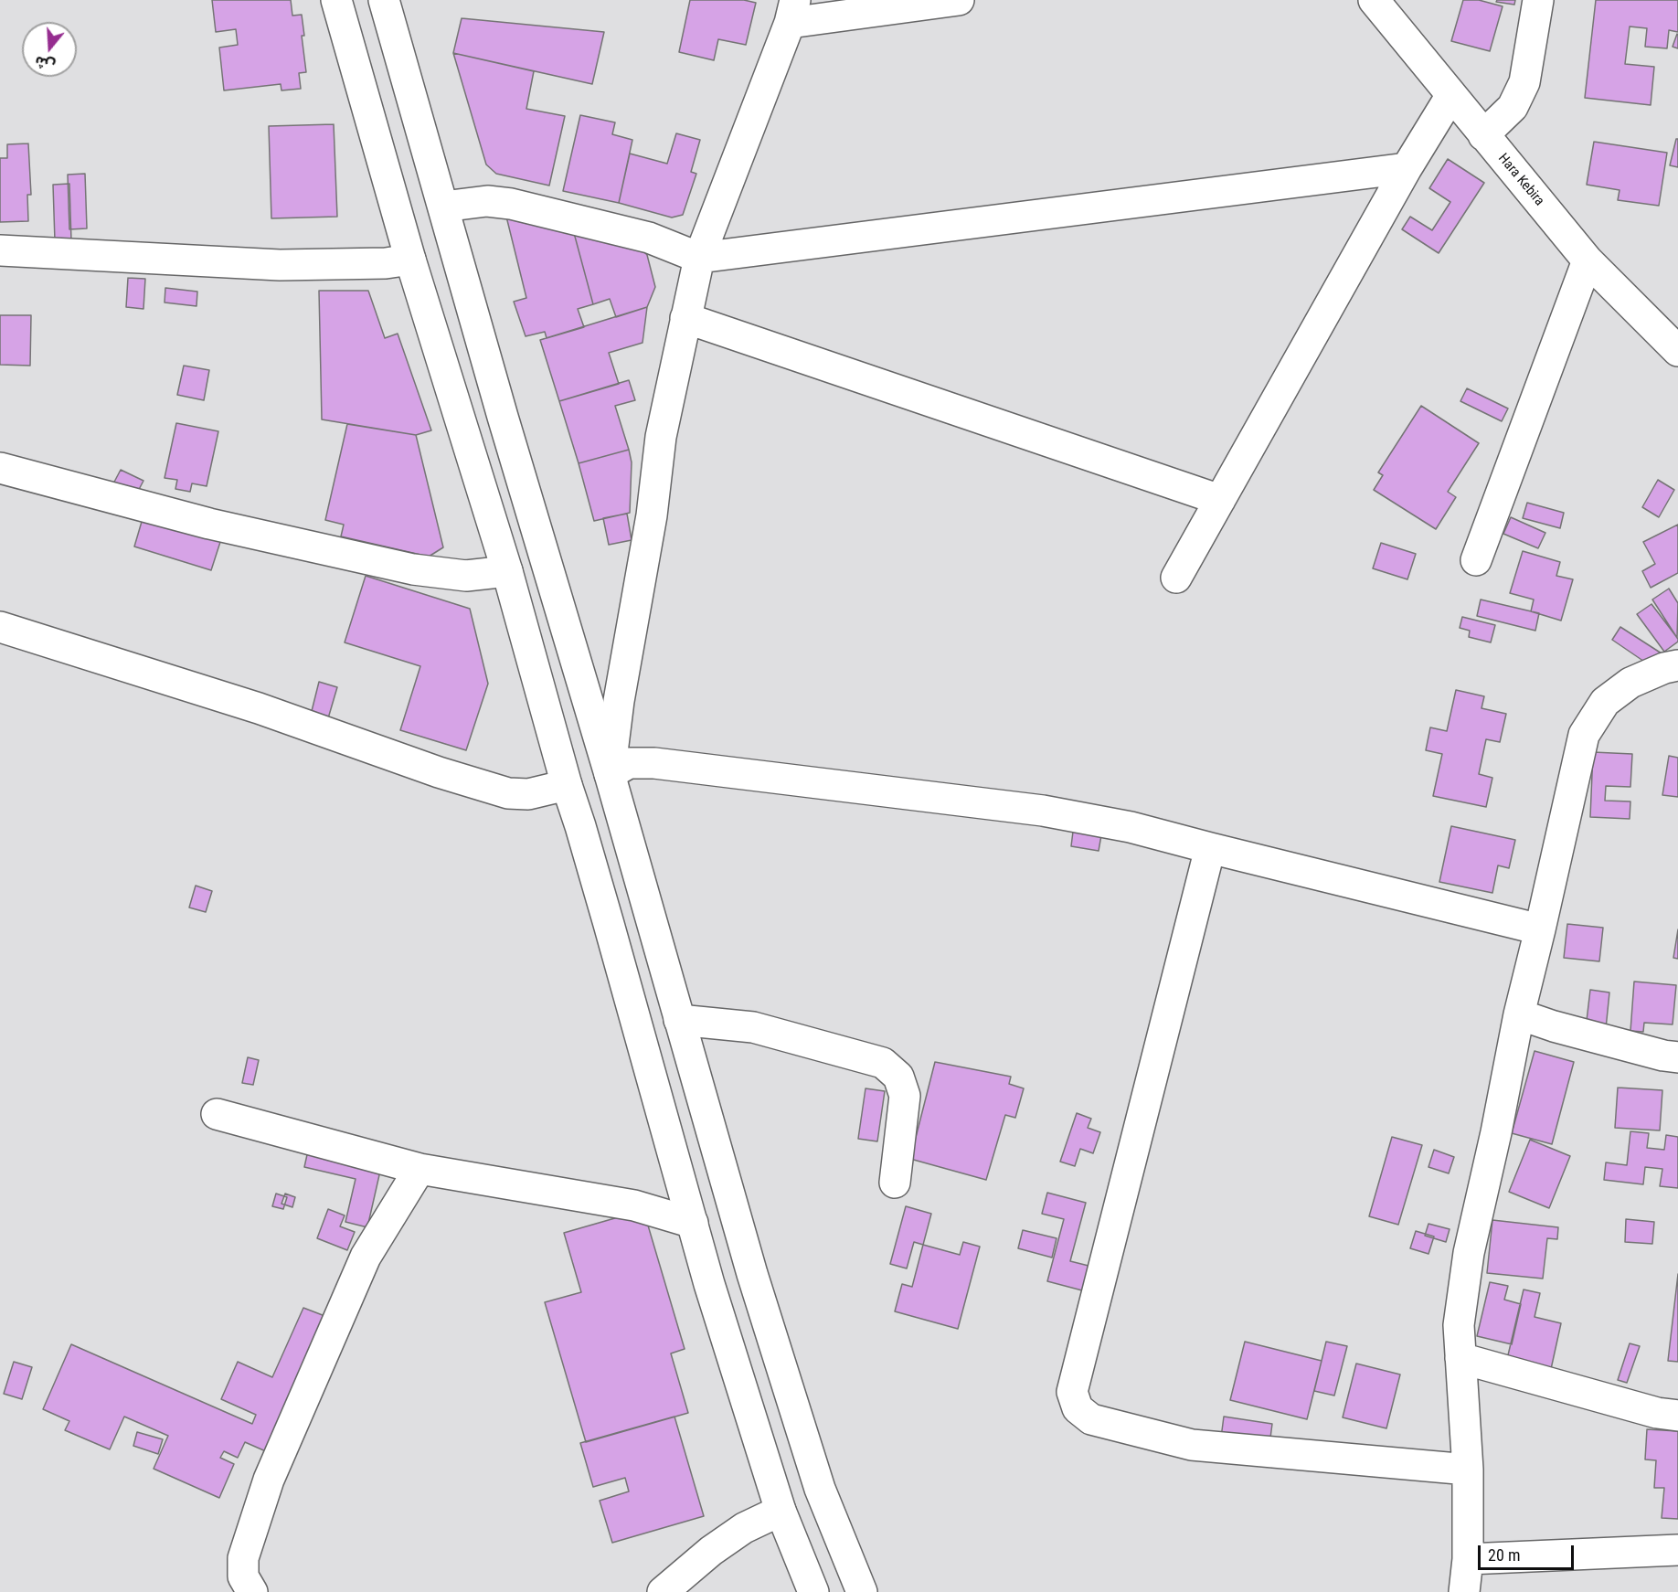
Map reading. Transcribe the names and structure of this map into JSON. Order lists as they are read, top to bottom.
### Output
{
  "streets": {
    "street": ["Hara Kebira"]
  },
  "scale_bar": "20 m",
  "north": "bottom"
}
